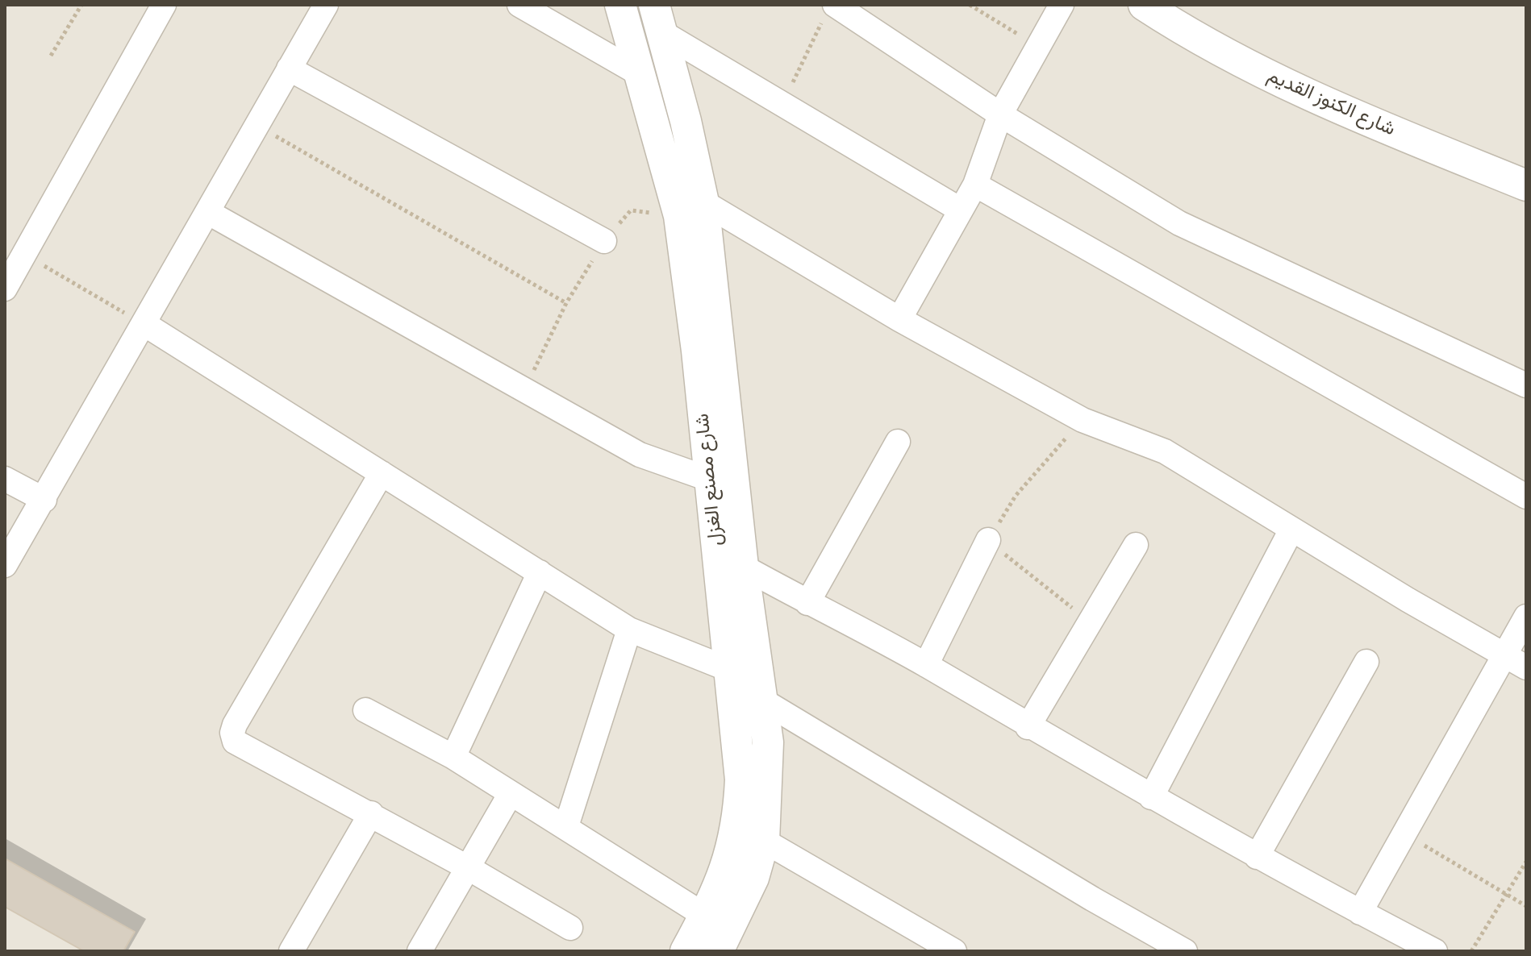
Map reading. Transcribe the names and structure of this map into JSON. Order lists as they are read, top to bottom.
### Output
{
  "streets": {
    "street": ["شارع الكنوز القديم", "شارع مصنع الغزل"]
  }
}
